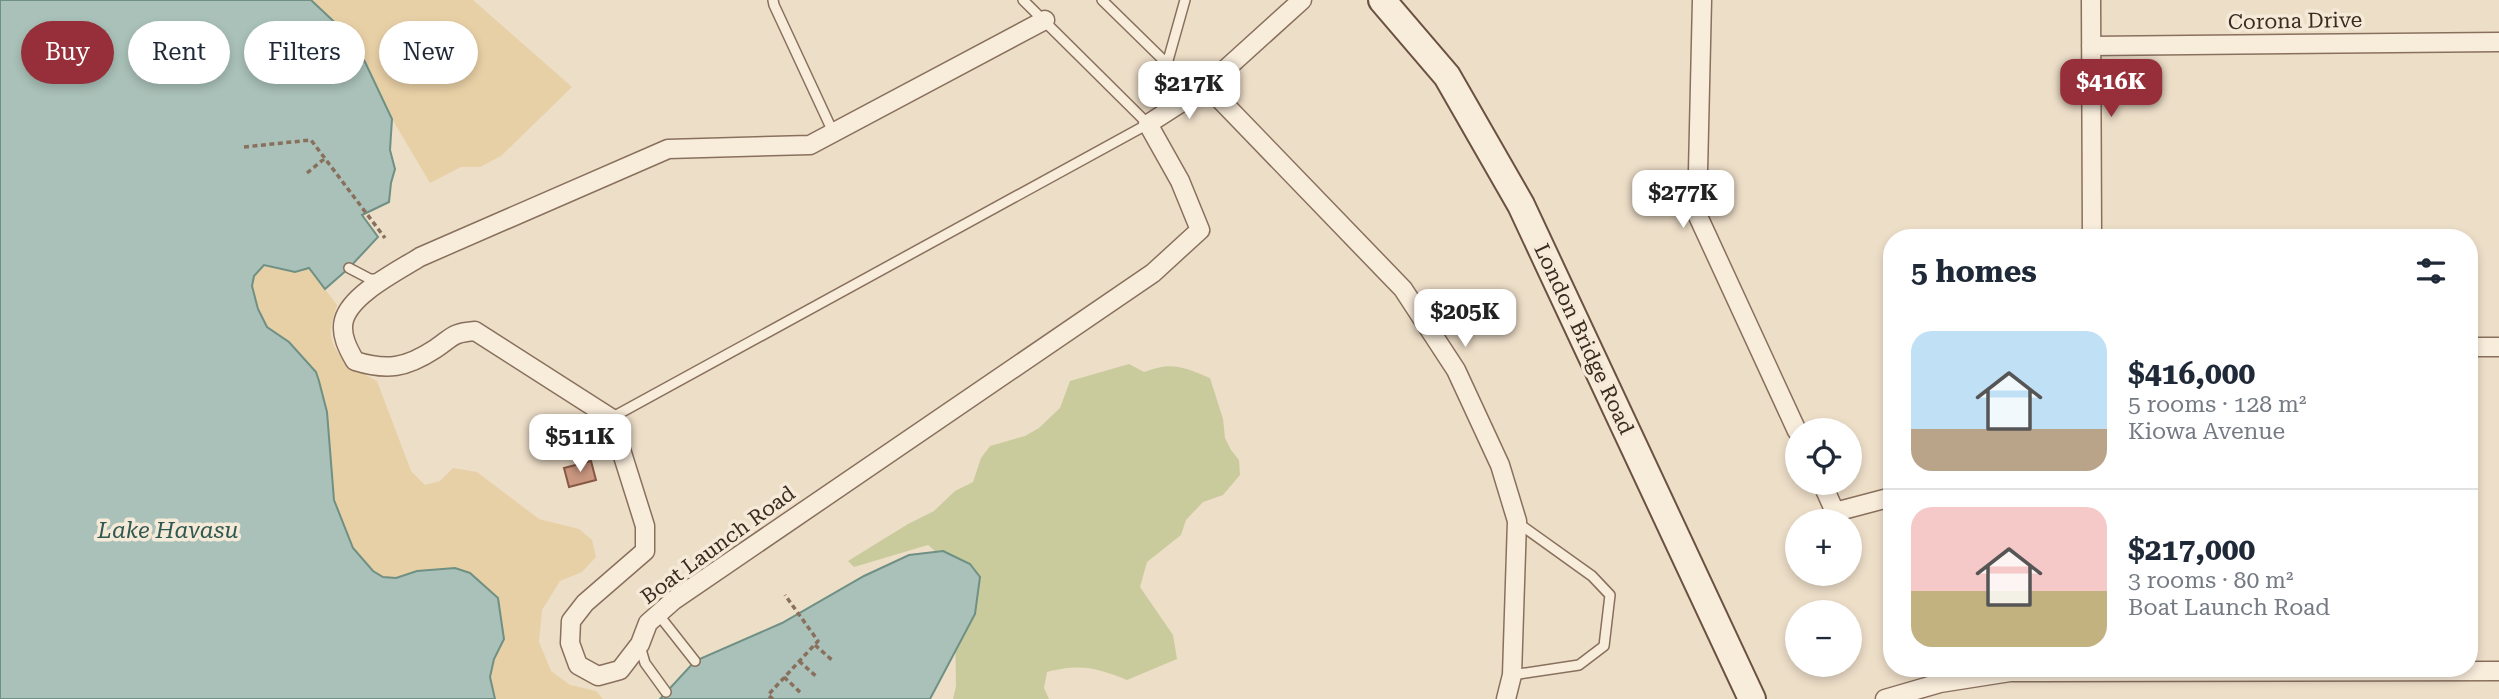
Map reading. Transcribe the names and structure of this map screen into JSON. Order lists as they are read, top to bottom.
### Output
{
  "streets": {
    "street": ["Corona Drive", "London Bridge Road", "Boat Launch Road"]
  },
  "water": ["Lake Havasu"],
  "page": {
    "chip": [
      "Buy",
      "Rent",
      "Filters",
      "New"
    ],
    "price": [
      "$416K",
      "$217K",
      "$277K",
      "$205K",
      "$511K"
    ],
    "heading": "5 homes",
    "list": [
      {
        "name": "$416,000",
        "note": "5 rooms · 128 m² · Kiowa Avenue"
      },
      {
        "name": "$217,000",
        "note": "3 rooms · 80 m² · Boat Launch Road"
      }
    ],
    "map_buttons": ["+", "−"]
  }
}
